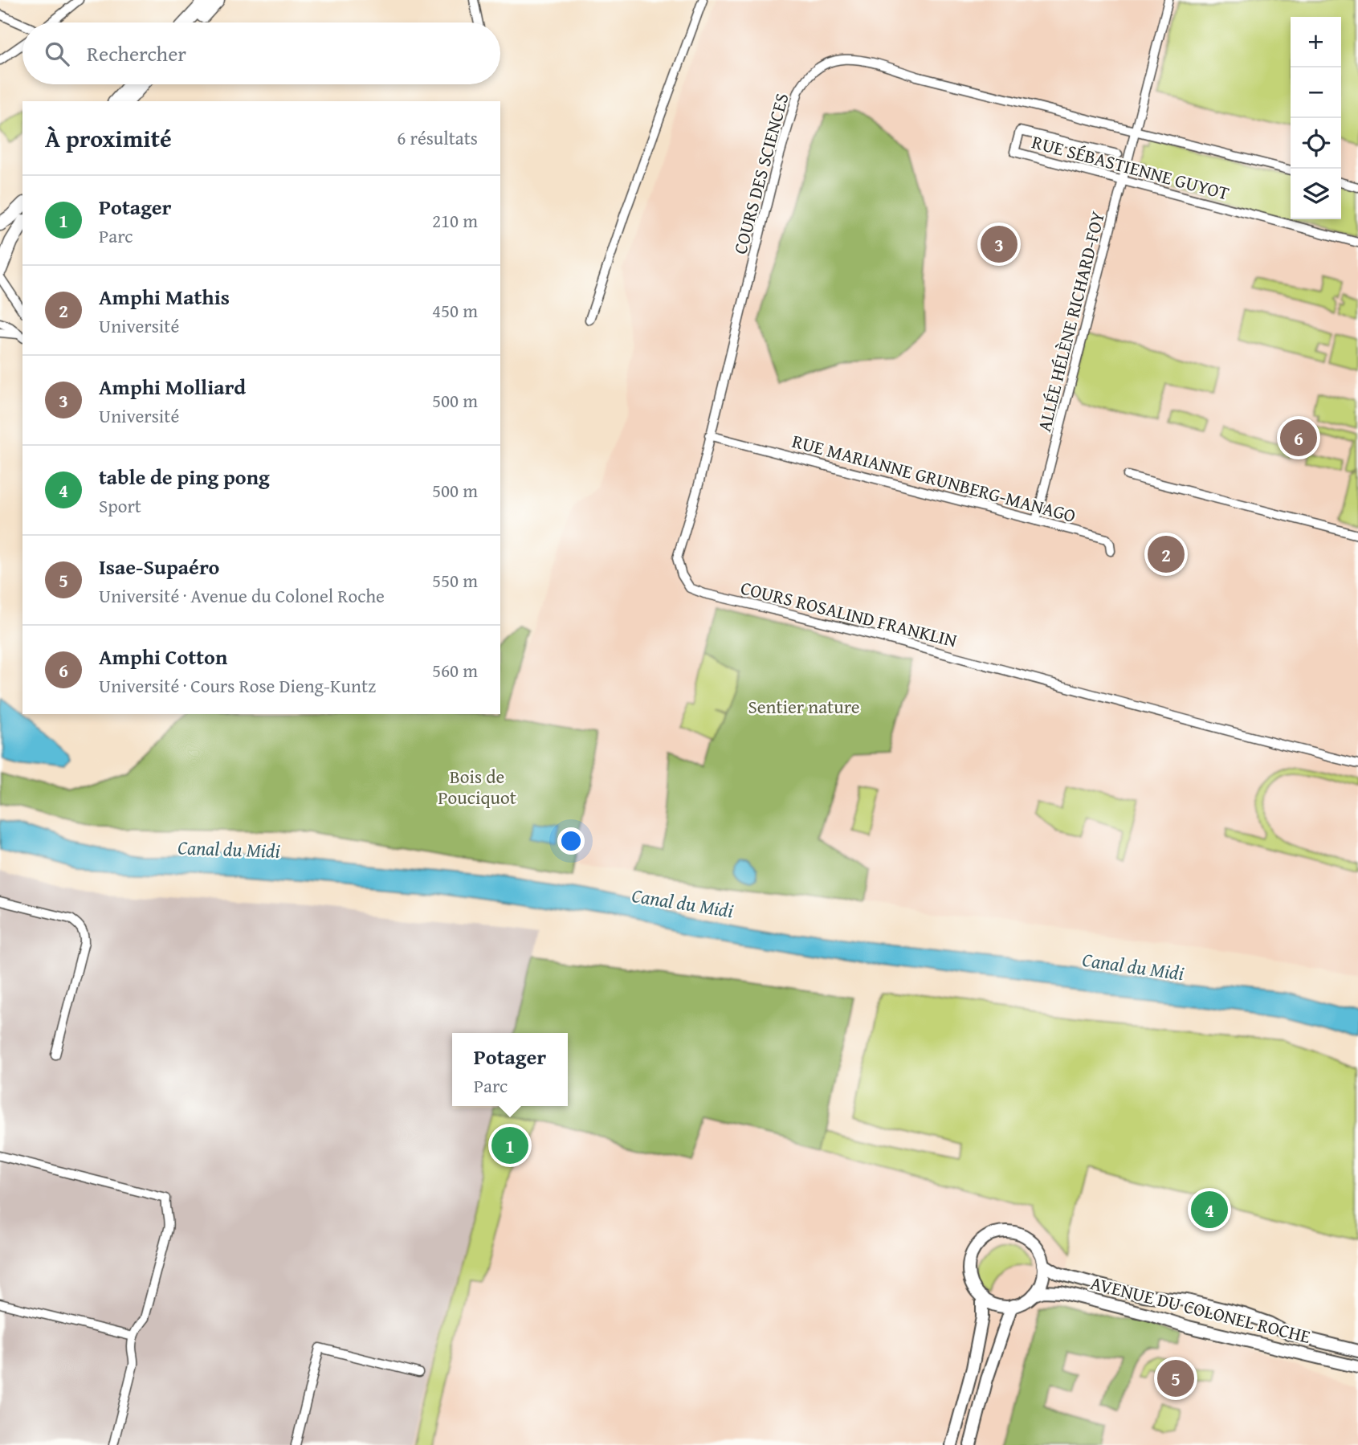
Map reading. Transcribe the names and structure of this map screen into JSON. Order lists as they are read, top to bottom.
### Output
{
  "streets": {
    "street": [
      "RUE SÉBASTIENNE GUYOT",
      "COURS DES SCIENCES",
      "ALLÉE HÉLÈNE RICHARD-FOY",
      "RUE MARIANNE GRUNBERG-MANAGO",
      "COURS ROSALIND FRANKLIN",
      "AVENUE DU COLONEL ROCHE"
    ]
  },
  "crossings": [
    ["RUE SÉBASTIENNE GUYOT", "ALLÉE HÉLÈNE RICHARD-FOY"],
    ["COURS DES SCIENCES", "ALLÉE HÉLÈNE RICHARD-FOY"],
    ["COURS DES SCIENCES", "RUE MARIANNE GRUNBERG-MANAGO"],
    ["COURS DES SCIENCES", "COURS ROSALIND FRANKLIN"],
    ["ALLÉE HÉLÈNE RICHARD-FOY", "RUE MARIANNE GRUNBERG-MANAGO"]
  ],
  "water": ["Canal du Midi"],
  "parks": ["Sentier nature", "Bois de Pouciquot"],
  "page": {
    "map_buttons": ["+", "−"],
    "search": "Rechercher",
    "heading": ["À proximité", "6 résultats"],
    "list": [
      {
        "mark": "1",
        "name": "Potager",
        "note": "Parc",
        "value": "210 m"
      },
      {
        "mark": "2",
        "name": "Amphi Mathis",
        "note": "Université",
        "value": "450 m"
      },
      {
        "mark": "3",
        "name": "Amphi Molliard",
        "note": "Université",
        "value": "500 m"
      },
      {
        "mark": "4",
        "name": "table de ping pong",
        "note": "Sport",
        "value": "500 m"
      },
      {
        "mark": "5",
        "name": "Isae-Supaéro",
        "note": "Université · Avenue du Colonel Roche",
        "value": "550 m"
      },
      {
        "mark": "6",
        "name": "Amphi Cotton",
        "note": "Université · Cours Rose Dieng-Kuntz",
        "value": "560 m"
      }
    ],
    "pins": [
      "3",
      "6",
      "2",
      "1",
      "4",
      "5"
    ],
    "popup": ["Potager", "Parc"]
  }
}
